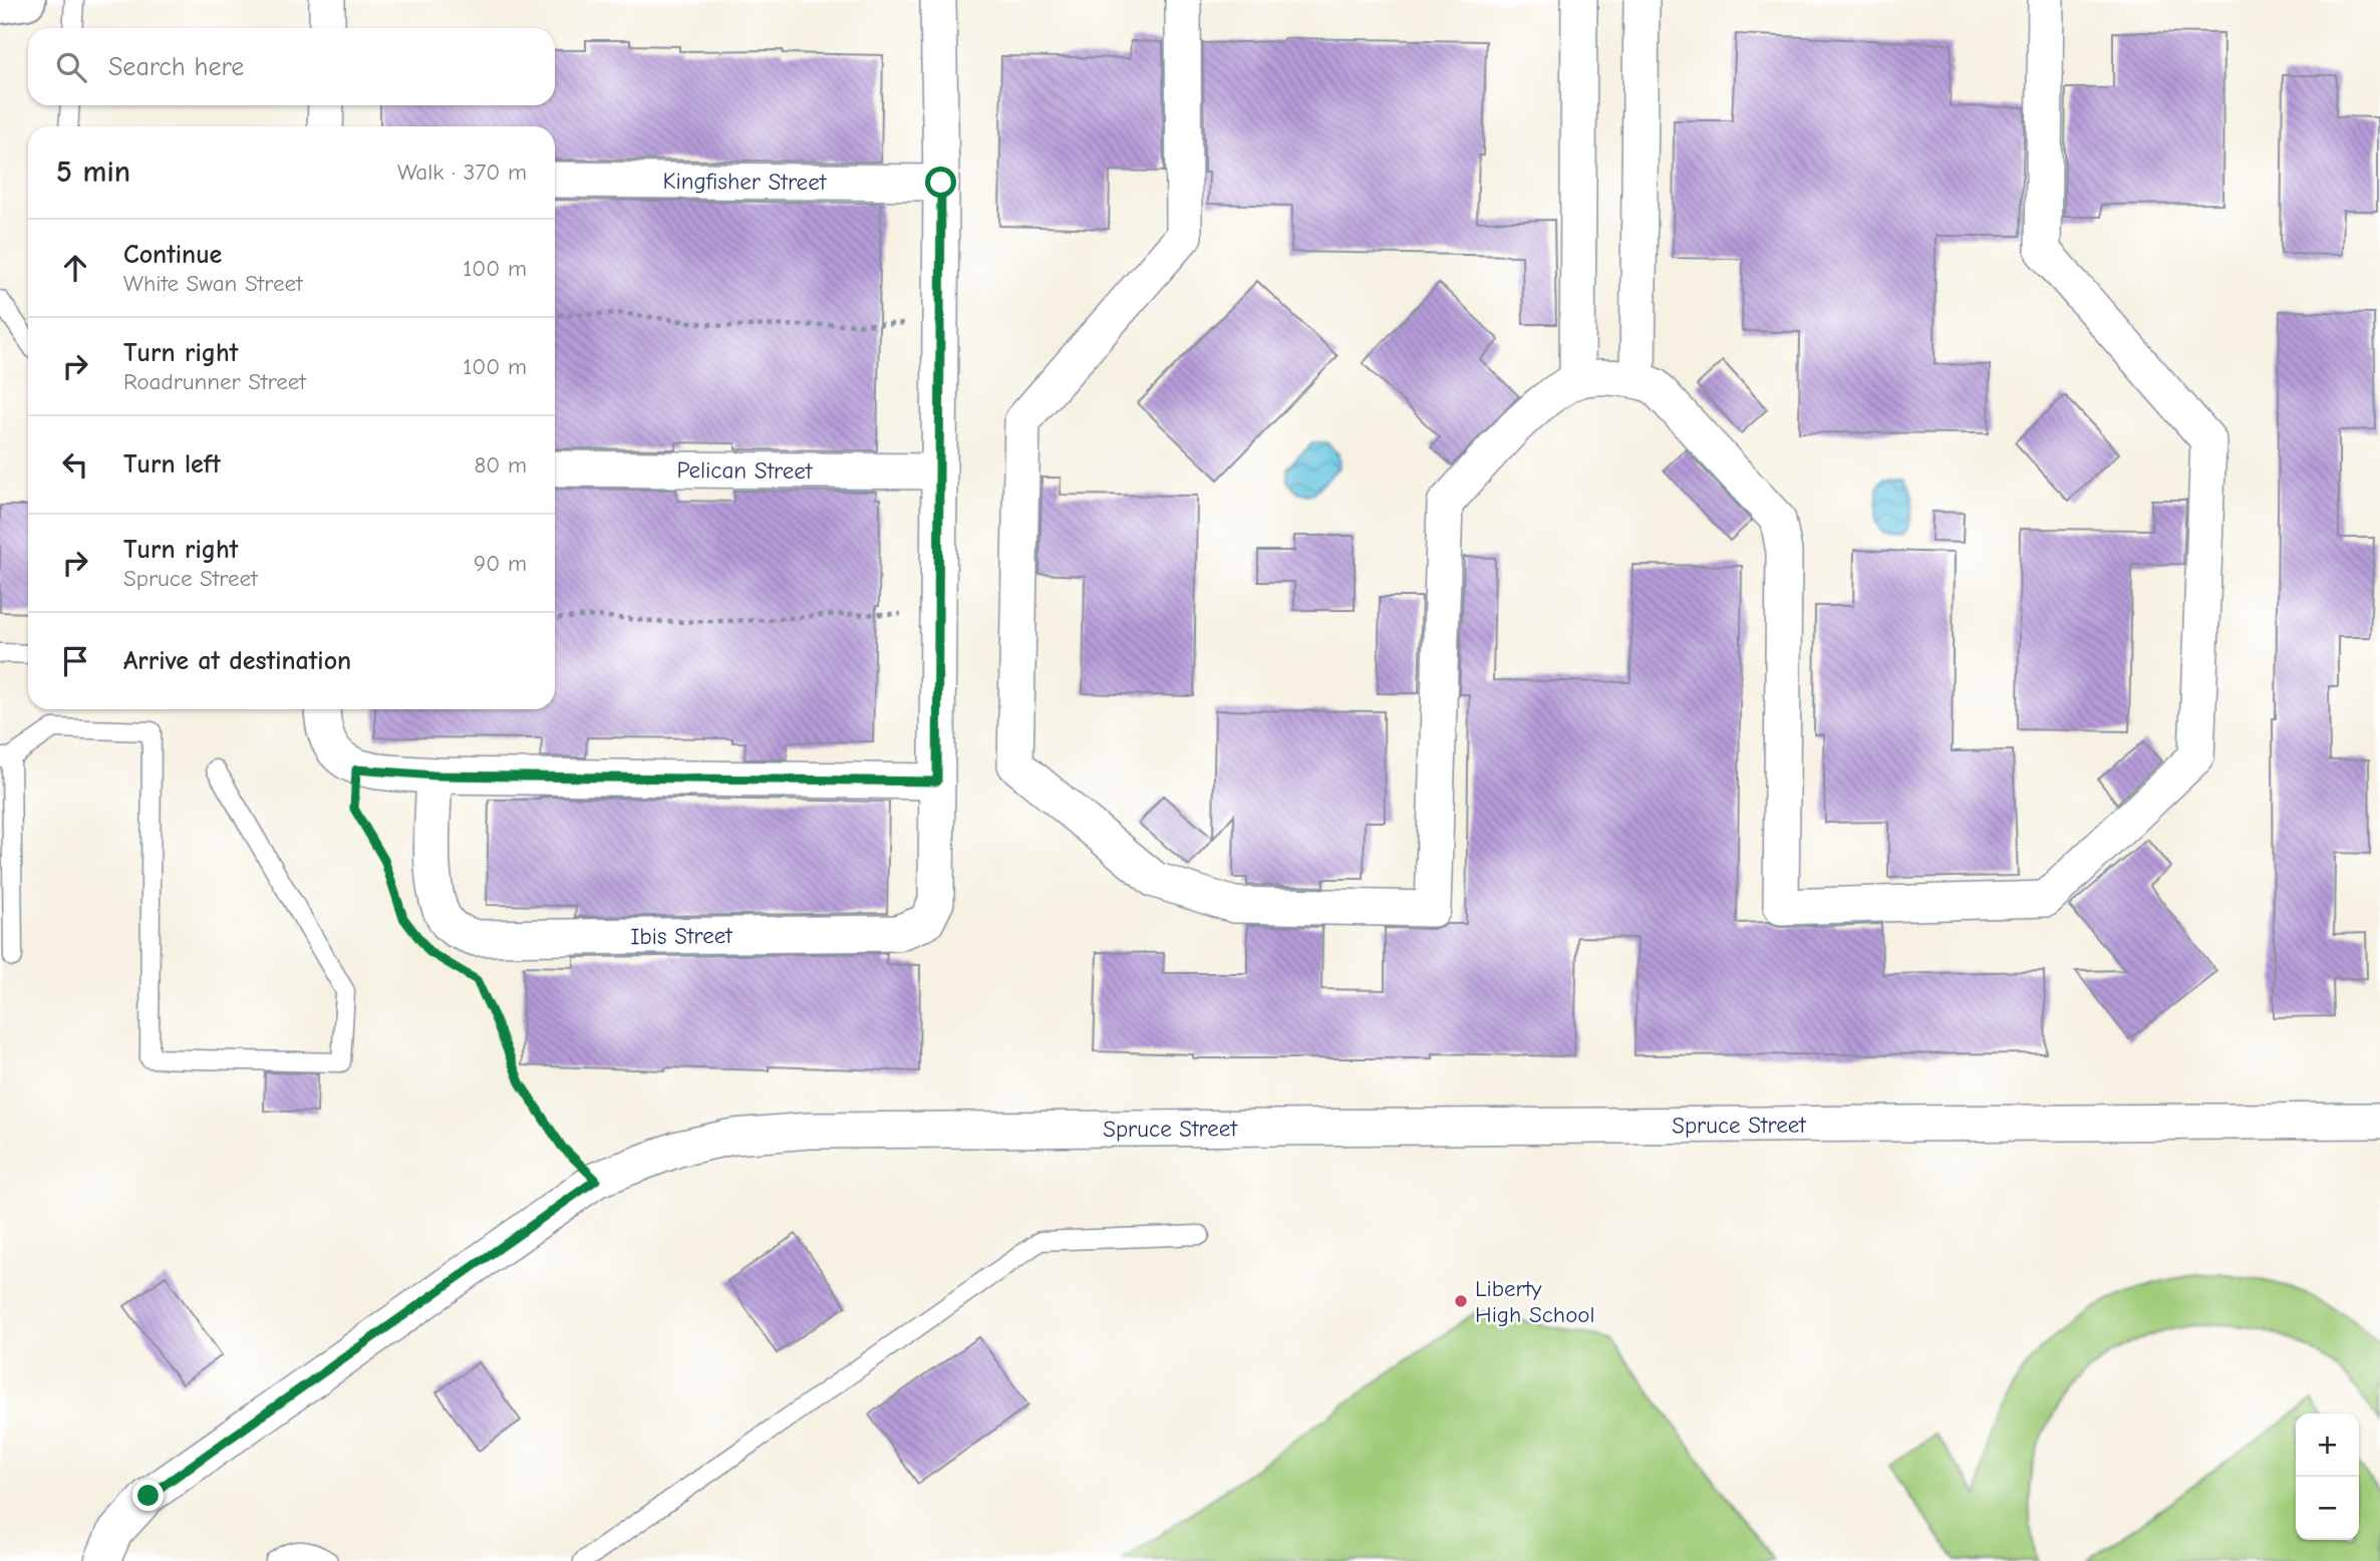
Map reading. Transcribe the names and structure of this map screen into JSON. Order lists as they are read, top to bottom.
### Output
{
  "streets": {
    "street": [
      "Kingfisher Street",
      "Pelican Street",
      "Ibis Street",
      "Spruce Street"
    ]
  },
  "crossings": [
    ["Kingfisher Street", "Ibis Street"],
    ["Pelican Street", "Ibis Street"]
  ],
  "places": ["Liberty High School"],
  "page": {
    "search": "Search here",
    "heading": ["5 min", "Walk · 370 m"],
    "list": [
      ["Continue", "White Swan Street", "100 m"],
      ["Turn right", "Roadrunner Street", "100 m"],
      ["Turn left", "80 m"],
      ["Turn right", "Spruce Street", "90 m"],
      "Arrive at destination"
    ],
    "map_buttons": ["+", "−"]
  }
}
